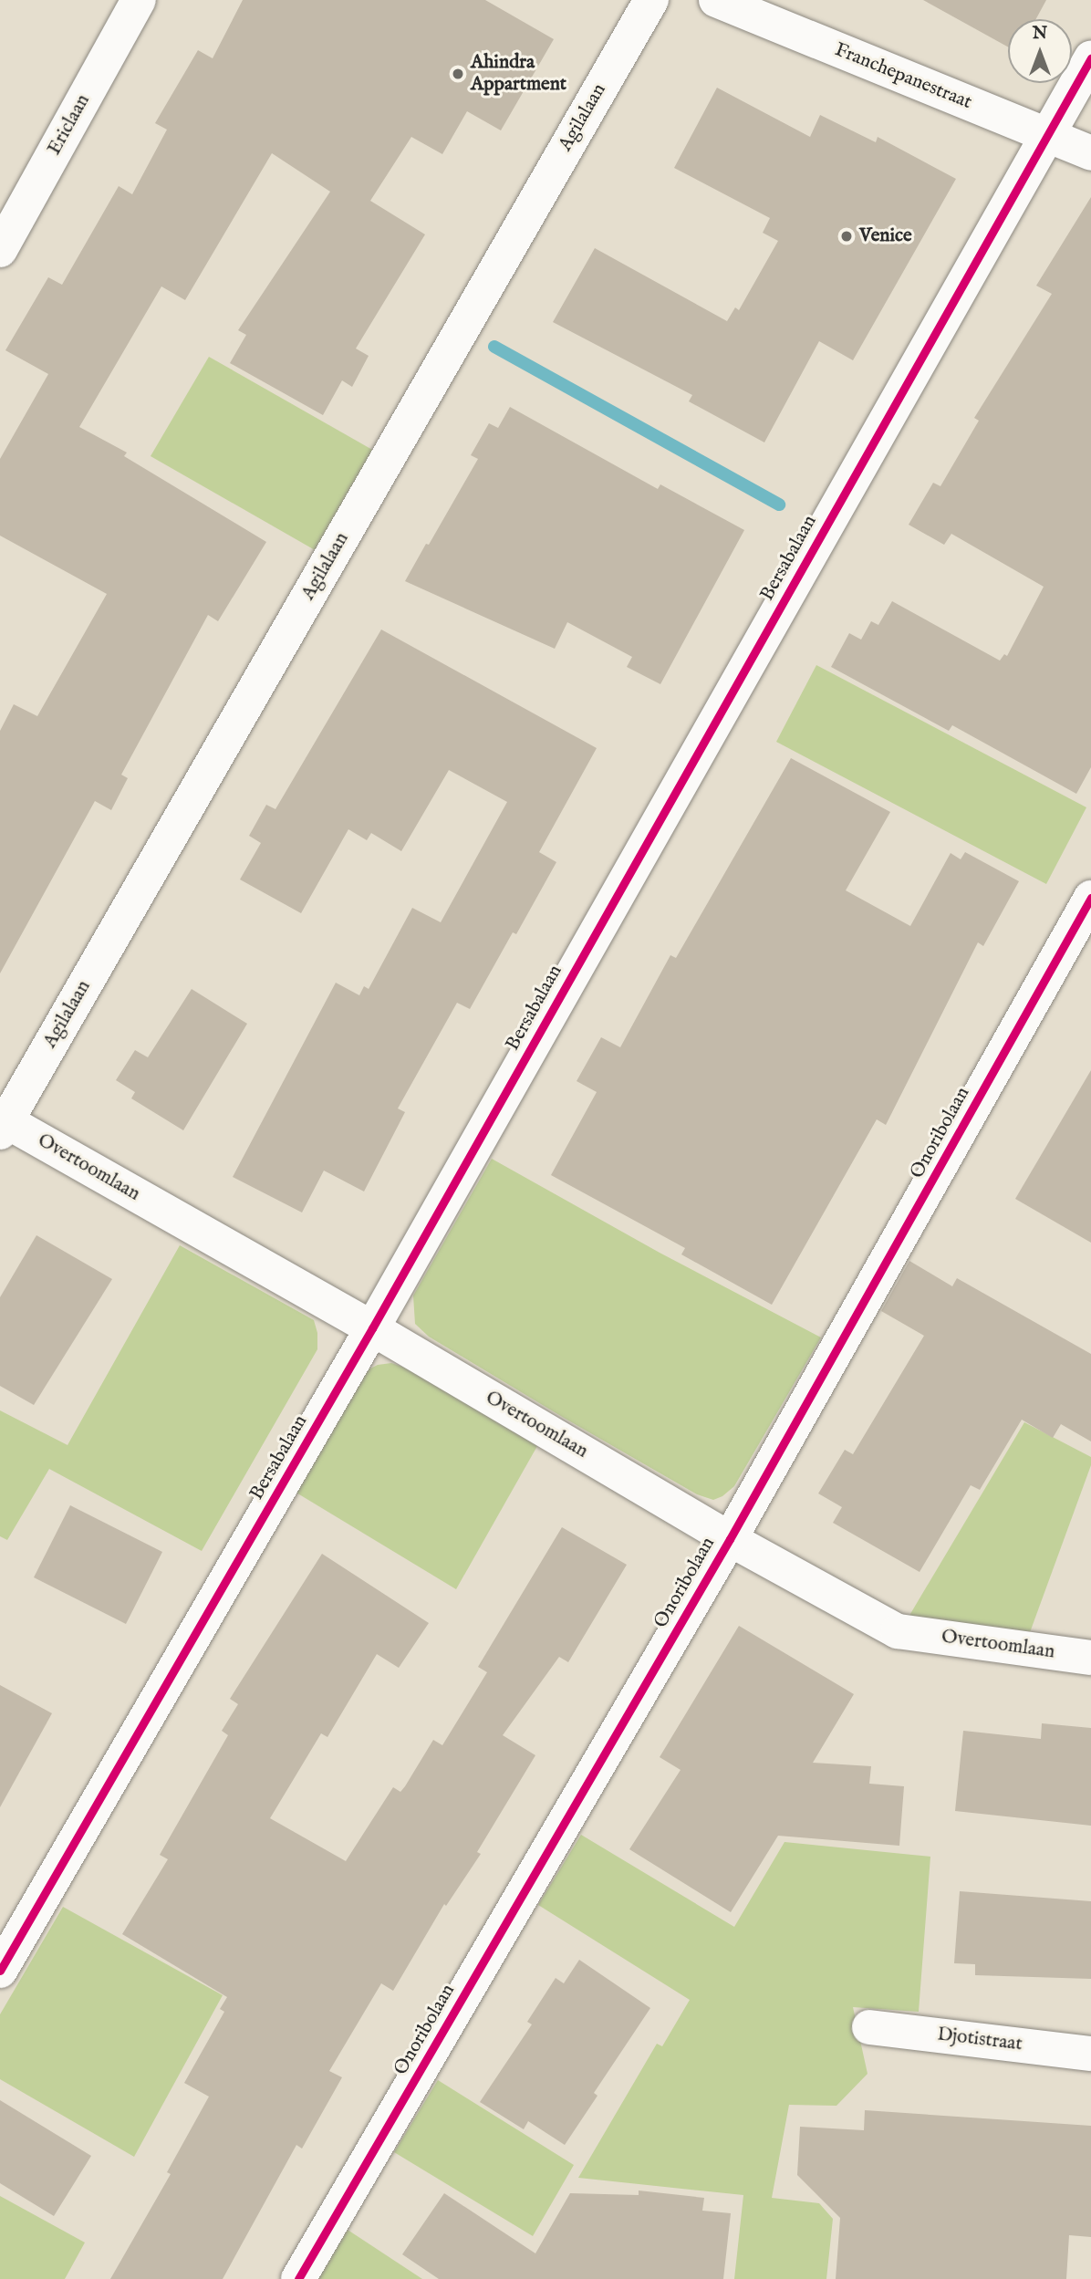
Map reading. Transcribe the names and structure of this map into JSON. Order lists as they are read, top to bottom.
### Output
{
  "streets": {
    "street": [
      "Franchepanestraat",
      "Agilalaan",
      "Ericlaan",
      "Bersabalaan",
      "Onoribolaan",
      "Overtoomlaan",
      "Djotistraat"
    ]
  },
  "crossings": [
    ["Franchepanestraat", "Bersabalaan"],
    ["Agilalaan", "Overtoomlaan"],
    ["Bersabalaan", "Overtoomlaan"],
    ["Onoribolaan", "Overtoomlaan"]
  ],
  "places": ["Ahindra Appartment", "Venice"],
  "north": "top"
}
